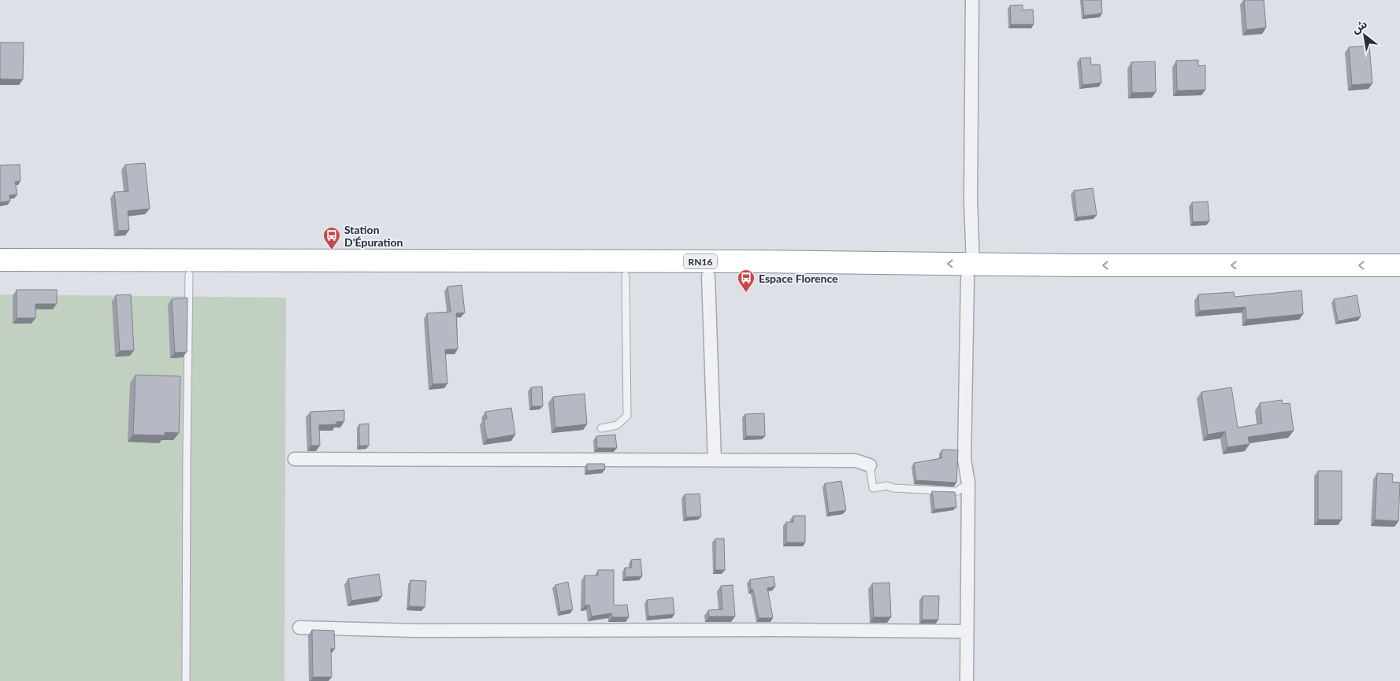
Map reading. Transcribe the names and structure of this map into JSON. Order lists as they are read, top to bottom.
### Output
{
  "streets": {
    "highway": ["RN16"]
  },
  "places": {
    "bus stop": ["Station D'Épuration", "Espace Florence"]
  },
  "north": "top left"
}
